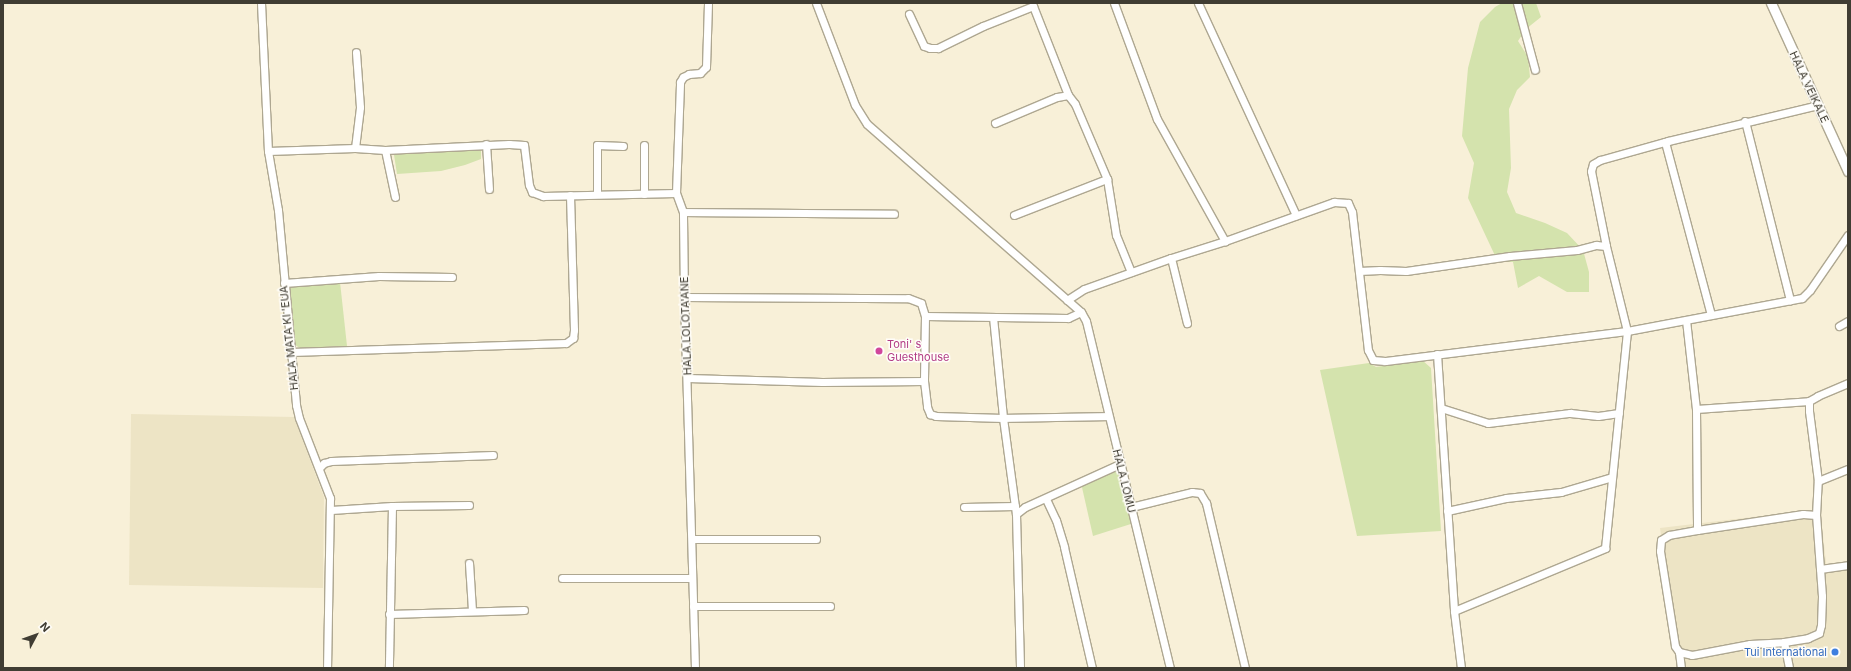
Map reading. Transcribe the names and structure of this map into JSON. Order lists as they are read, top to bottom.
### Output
{
  "streets": {
    "street": [
      "HALA VEIKALE",
      "HALA LOLOTA'ANE",
      "HALA MATA KI 'EUA",
      "HALA LOMU"
    ]
  },
  "places": ["Toni' s Guesthouse", "Tui International"],
  "north": "top right"
}
